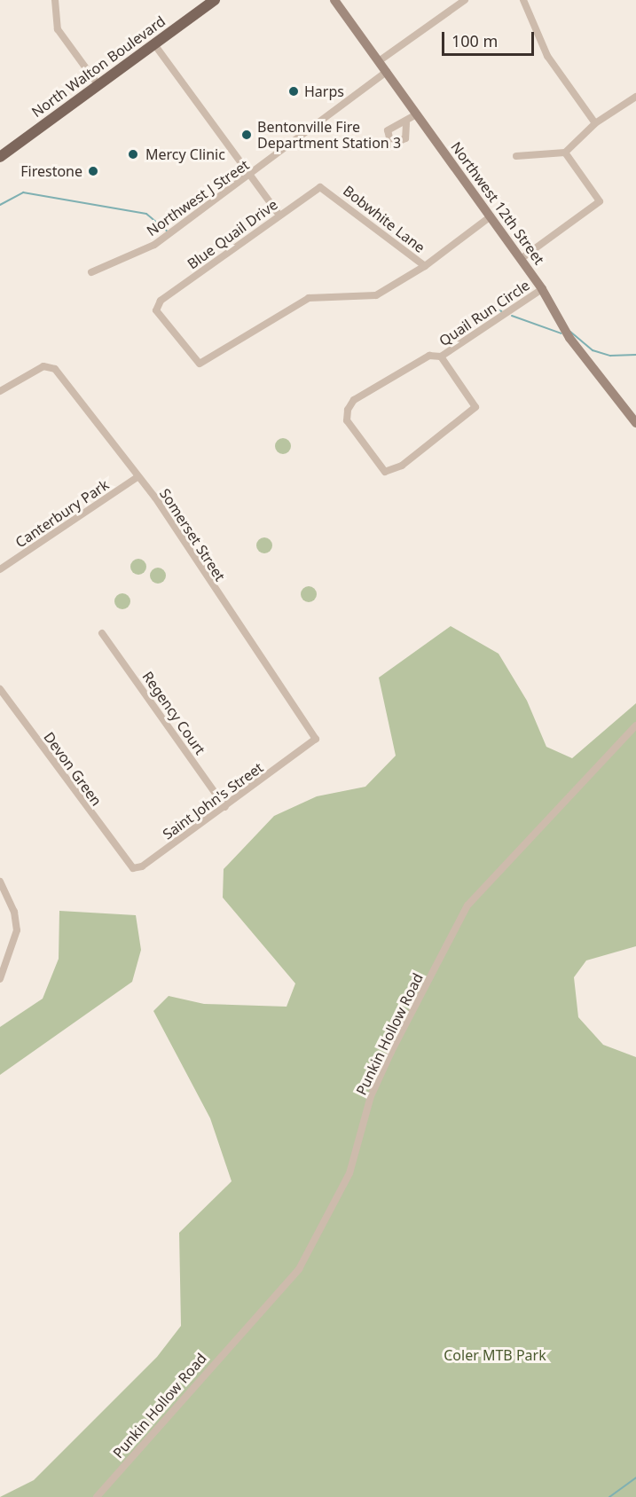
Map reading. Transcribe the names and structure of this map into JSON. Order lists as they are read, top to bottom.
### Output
{
  "streets": {
    "main road": ["North Walton Boulevard"],
    "street": [
      "Northwest J Street",
      "Northwest 12th Street",
      "Bobwhite Lane",
      "Blue Quail Drive",
      "Quail Run Circle",
      "Canterbury Park",
      "Somerset Street",
      "Regency Court",
      "Devon Green",
      "Saint John's Street",
      "Punkin Hollow Road"
    ]
  },
  "crossings": [
    ["Northwest J Street", "Northwest 12th Street"],
    ["Northwest 12th Street", "Quail Run Circle"],
    ["Bobwhite Lane", "Blue Quail Drive"],
    ["Canterbury Park", "Somerset Street"],
    ["Somerset Street", "Saint John's Street"],
    ["Regency Court", "Saint John's Street"],
    ["Devon Green", "Saint John's Street"]
  ],
  "parks": ["Coler MTB Park"],
  "places": [
    "Harps",
    "Bentonville Fire Department Station 3",
    "Mercy Clinic",
    "Firestone"
  ],
  "scale_bar": "100 m"
}
